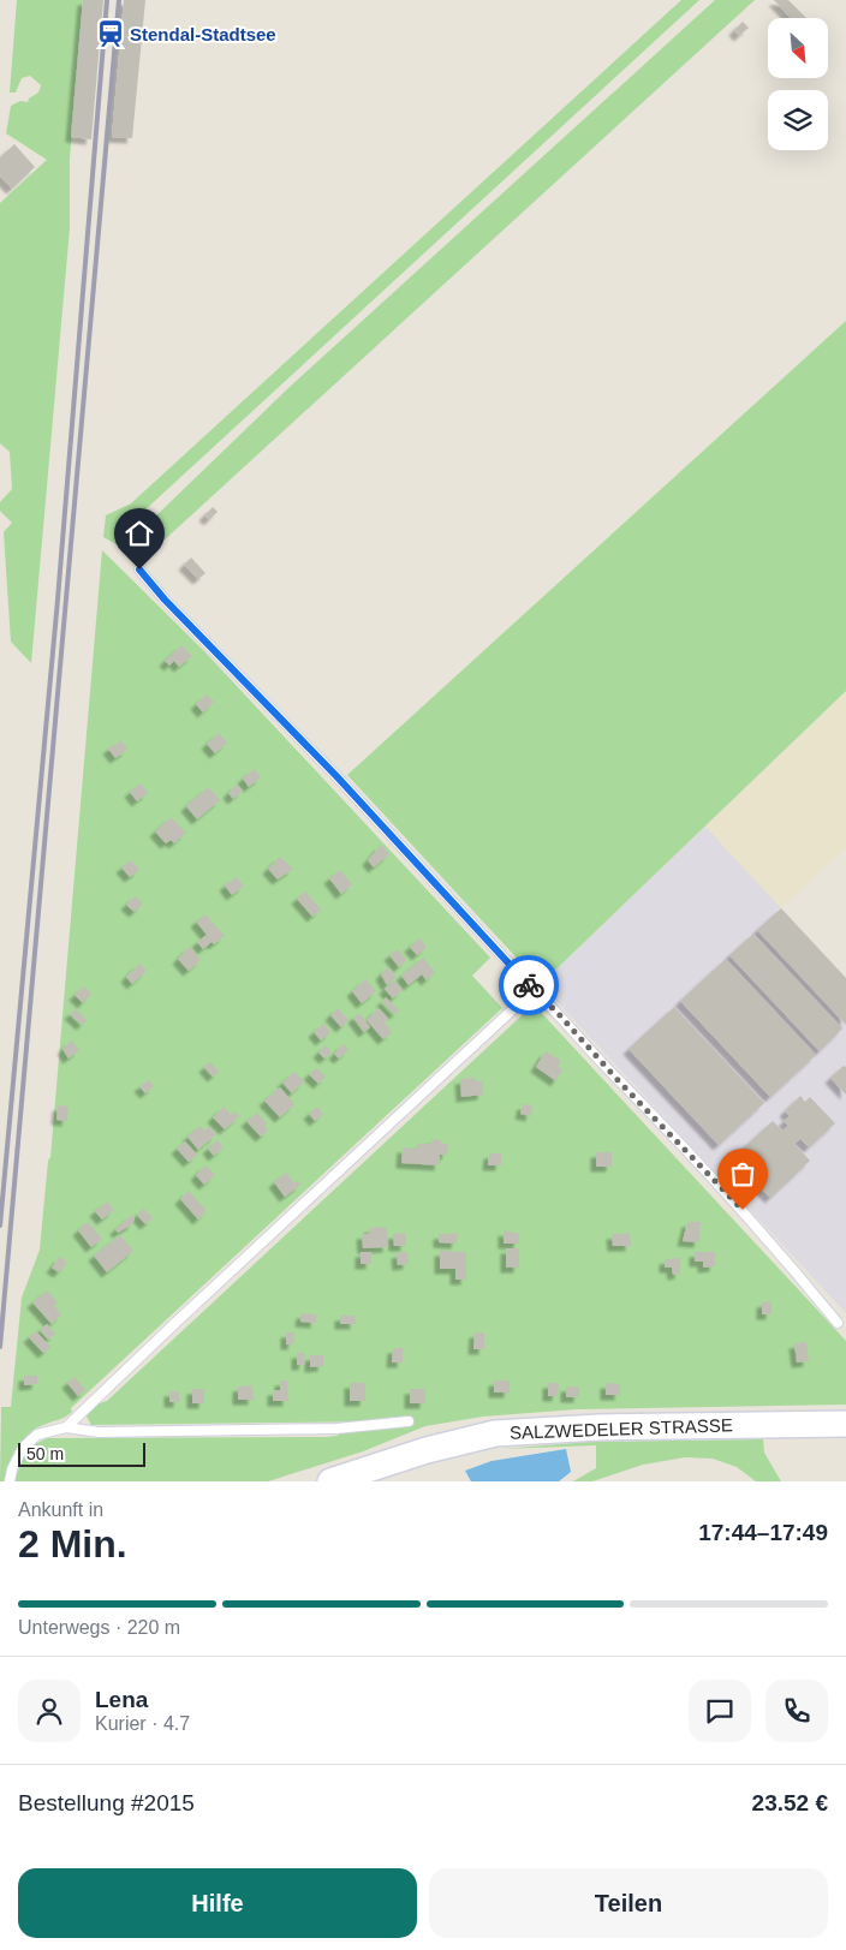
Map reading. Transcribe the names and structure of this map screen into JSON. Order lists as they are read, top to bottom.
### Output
{
  "streets": {
    "main road": ["SALZWEDELER STRASSE"]
  },
  "places": {
    "station": ["Stendal-Stadtsee"]
  },
  "scale_bar": "50 m",
  "north": "bottom right",
  "page": {
    "scale": "50 m",
    "heading": ["2 Min.", "Ankunft in", "17:44–17:49"],
    "panel": [
      "Lena",
      "Kurier · 4.7",
      "Bestellung #2015",
      "23.52 €"
    ],
    "bar": "Unterwegs · 220 m",
    "buttons": ["Hilfe", "Teilen"]
  }
}
